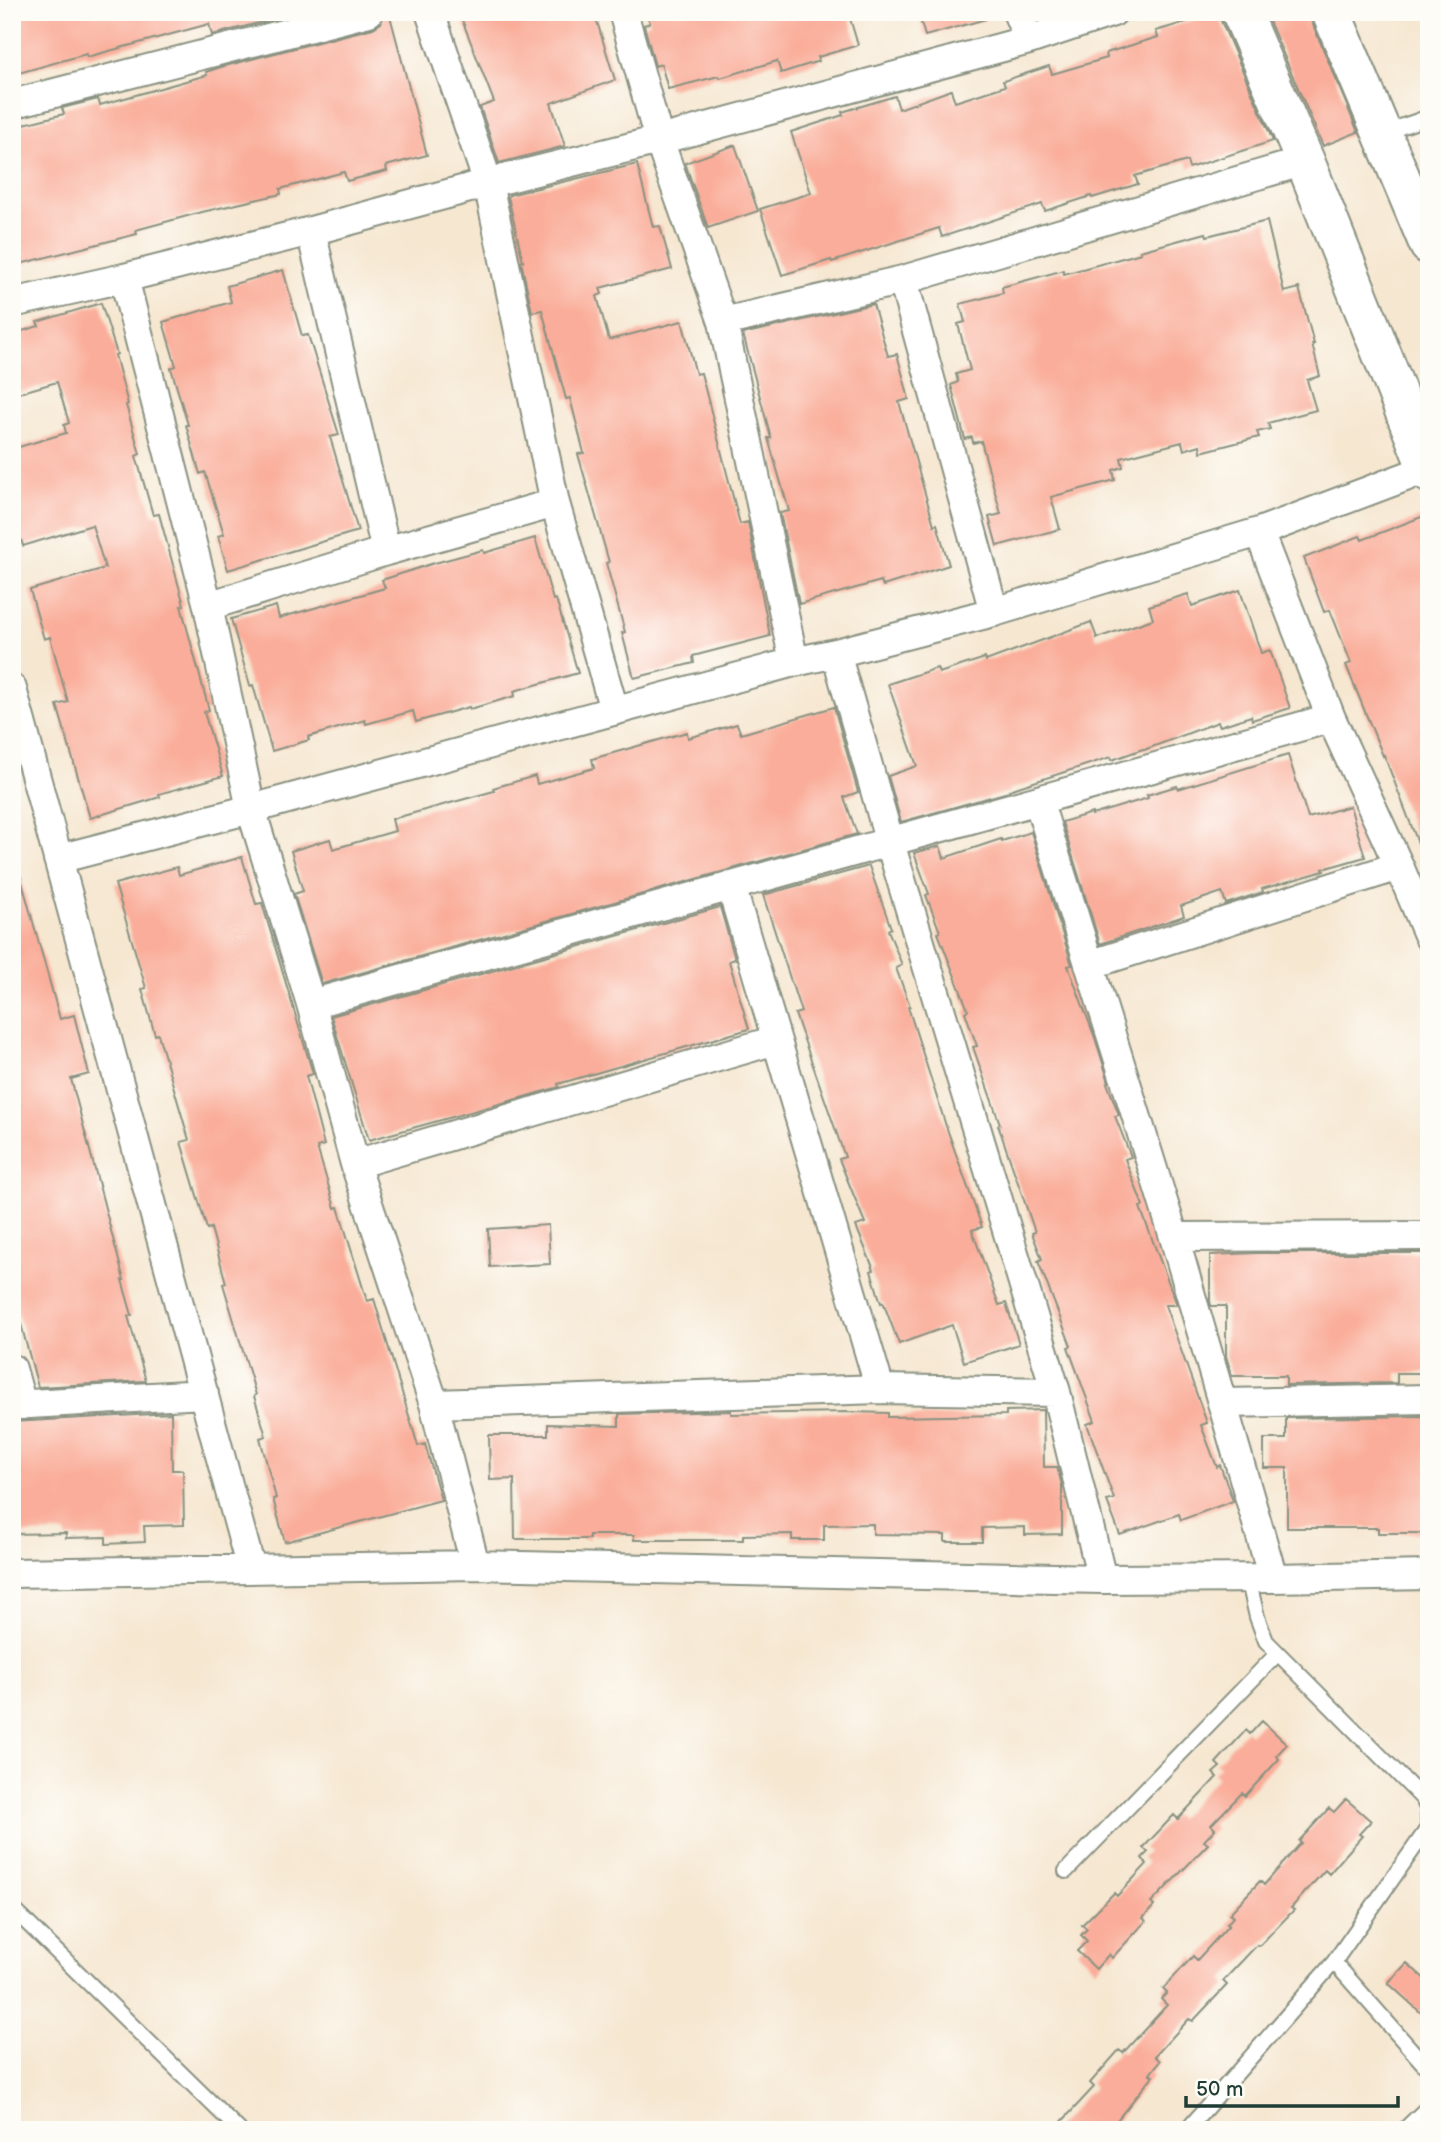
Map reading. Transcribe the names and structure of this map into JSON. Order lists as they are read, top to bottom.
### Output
{
  "scale_bar": "50 m"
}
